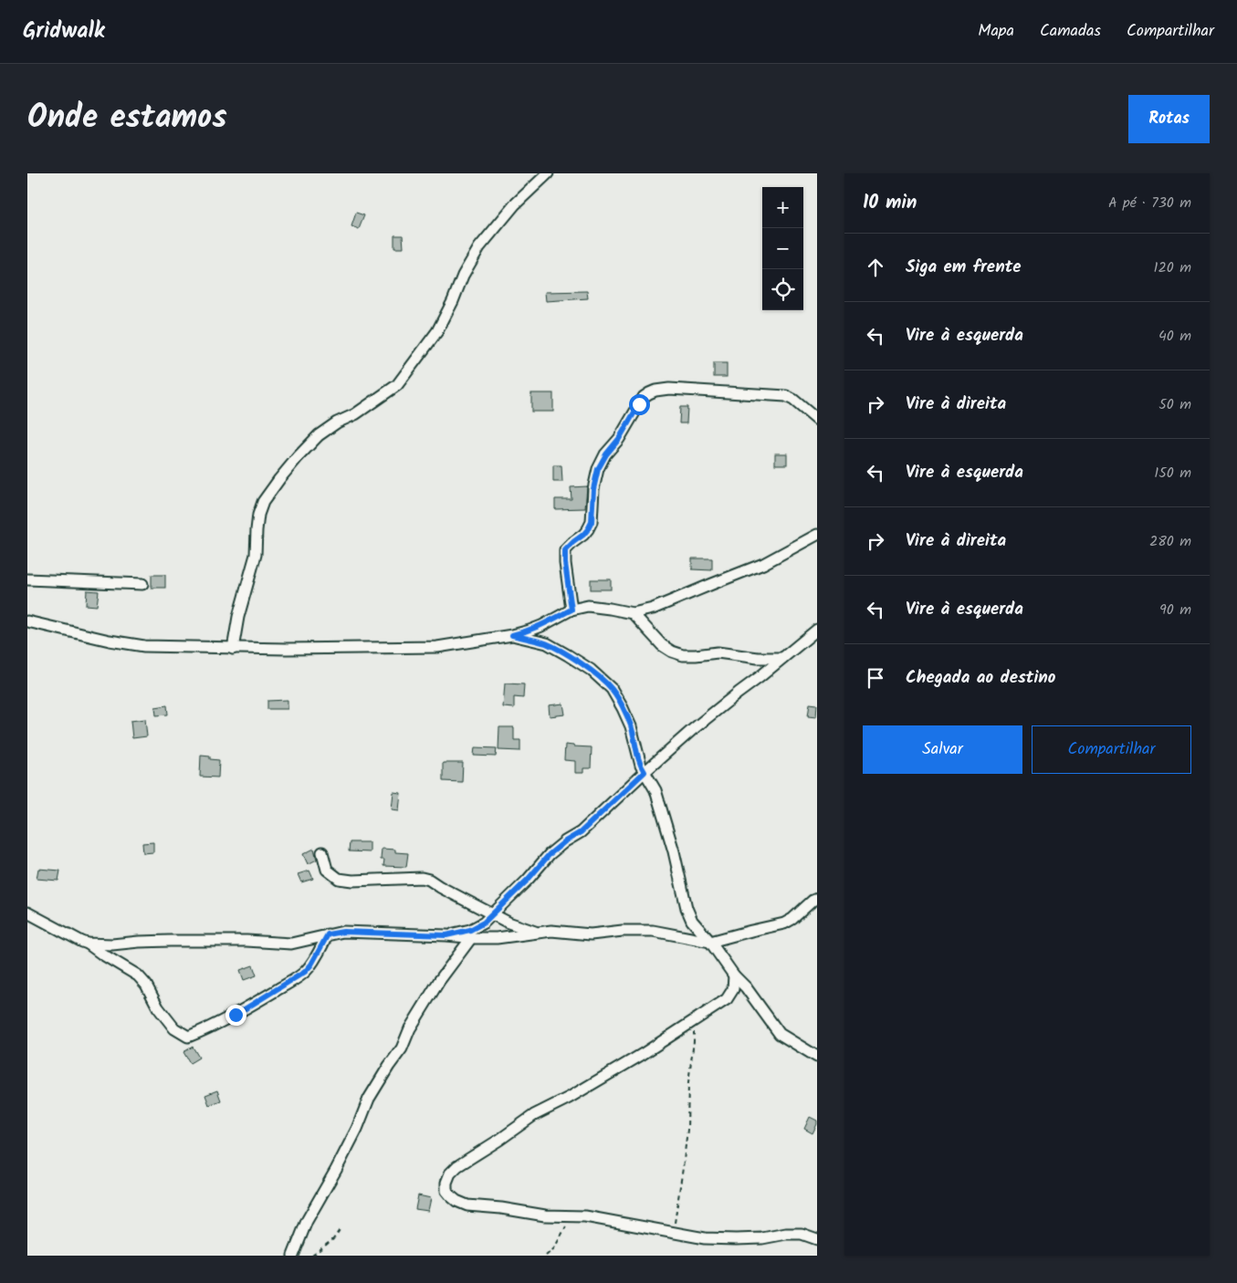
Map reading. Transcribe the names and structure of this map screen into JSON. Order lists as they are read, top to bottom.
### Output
{
  "page": {
    "header": "Gridwalk",
    "nav": ["Mapa", "Camadas", "Compartilhar"],
    "title": "Onde estamos",
    "buttons": [
      "Rotas",
      ["Salvar", "Compartilhar"]
    ],
    "heading": ["10 min", "A pé · 730 m"],
    "map_buttons": ["+", "−"],
    "list": [
      ["Siga em frente", "120 m"],
      ["Vire à esquerda", "40 m"],
      ["Vire à direita", "50 m"],
      ["Vire à esquerda", "150 m"],
      ["Vire à direita", "280 m"],
      ["Vire à esquerda", "90 m"],
      "Chegada ao destino"
    ]
  }
}
